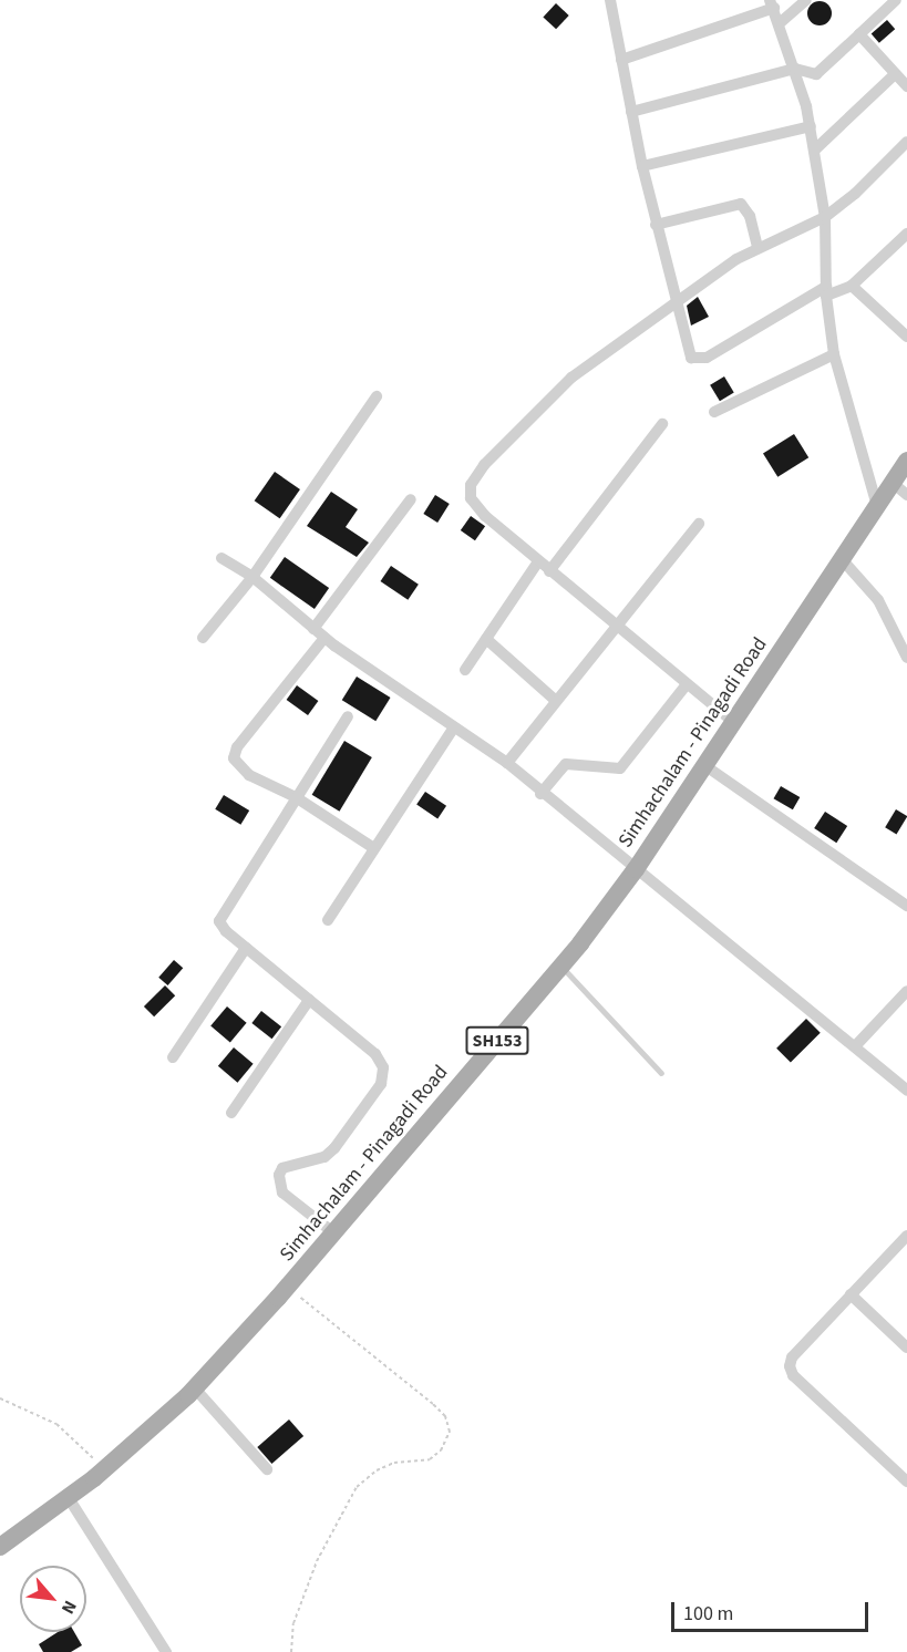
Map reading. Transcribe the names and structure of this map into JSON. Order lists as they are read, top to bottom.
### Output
{
  "streets": {
    "main road": ["Simhachalam - Pinagadi Road", "SH153"]
  },
  "scale_bar": "100 m",
  "north": "bottom right"
}
